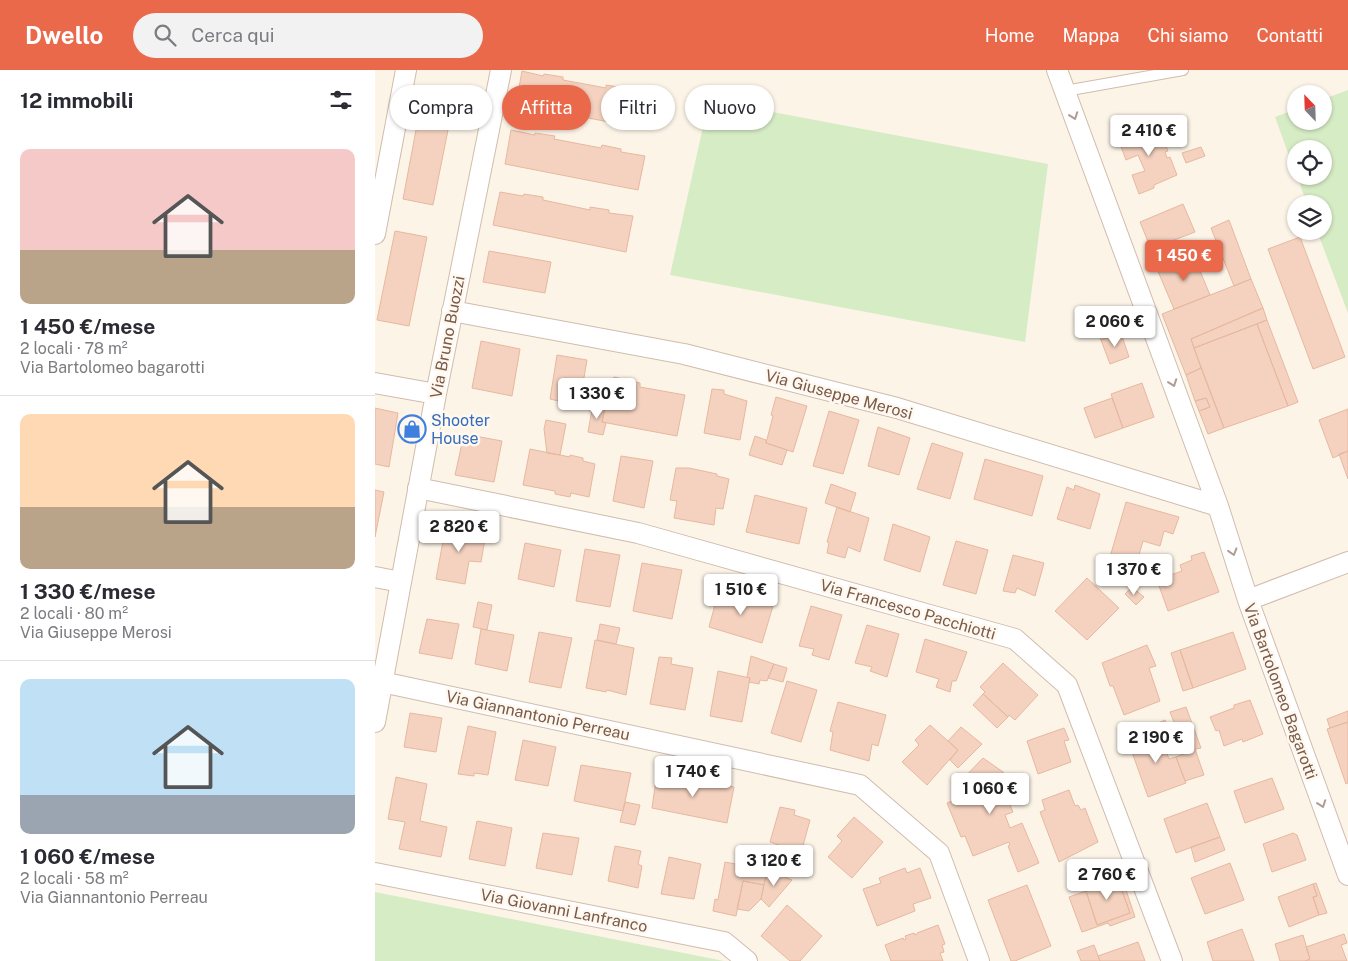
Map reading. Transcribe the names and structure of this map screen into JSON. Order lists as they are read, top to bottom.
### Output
{
  "streets": {
    "street": [
      "Via Bruno Buozzi",
      "Via Giuseppe Merosi",
      "Via Francesco Pacchiotti",
      "Via Bartolomeo Bagarotti",
      "Via Giannantonio Perreau",
      "Via Giovanni Lanfranco"
    ]
  },
  "crossings": [
    ["Via Bruno Buozzi", "Via Giuseppe Merosi"],
    ["Via Bruno Buozzi", "Via Francesco Pacchiotti"],
    ["Via Bruno Buozzi", "Via Giannantonio Perreau"],
    ["Via Giuseppe Merosi", "Via Bartolomeo Bagarotti"]
  ],
  "one_way": ["Via Bartolomeo Bagarotti"],
  "places": {
    "shop": ["Shooter House"]
  },
  "north": "top left",
  "page": {
    "header": "Dwello",
    "search": "Cerca qui",
    "nav": [
      "Home",
      "Mappa",
      "Chi siamo",
      "Contatti"
    ],
    "heading": "12 immobili",
    "chip": [
      "Compra",
      "Affitta",
      "Filtri",
      "Nuovo"
    ],
    "price": [
      "2 410 €",
      "1 450 €",
      "2 060 €",
      "1 330 €",
      "2 820 €",
      "1 370 €",
      "1 510 €",
      "2 190 €",
      "1 740 €",
      "1 060 €",
      "3 120 €",
      "2 760 €"
    ],
    "list": [
      {
        "name": "1 450 €/mese",
        "note": "2 locali · 78 m² · Via Bartolomeo bagarotti"
      },
      {
        "name": "1 330 €/mese",
        "note": "2 locali · 80 m² · Via Giuseppe Merosi"
      },
      {
        "name": "1 060 €/mese",
        "note": "2 locali · 58 m² · Via Giannantonio Perreau"
      }
    ]
  }
}
